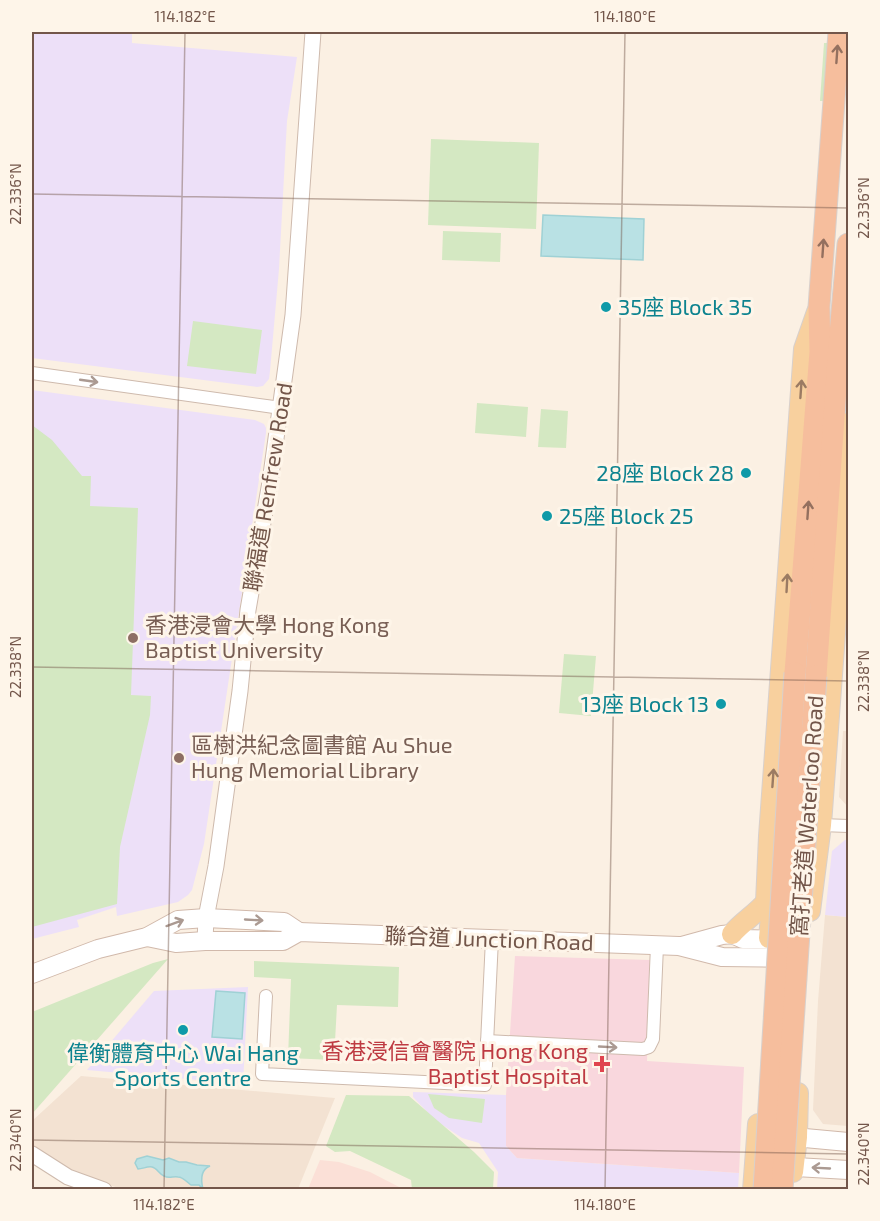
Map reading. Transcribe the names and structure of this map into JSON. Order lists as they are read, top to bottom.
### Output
{
  "streets": {
    "highway": ["窩打老道 Waterloo Road"],
    "main road": ["聯合道 Junction Road"],
    "street": ["聯福道 Renfrew Road"]
  },
  "crossings": [
    ["聯福道 Renfrew Road", "聯合道 Junction Road"],
    ["窩打老道 Waterloo Road", "聯合道 Junction Road"]
  ],
  "places": {
    "other": [
      "35座 Block 35",
      "28座 Block 28",
      "25座 Block 25",
      "香港浸會大學 Hong Kong Baptist University",
      "13座 Block 13",
      "區樹洪紀念圖書館 Au Shue Hung Memorial Library",
      "偉衡體育中心 Wai Hang Sports Centre"
    ],
    "health": ["香港浸信會醫院 Hong Kong Baptist Hospital"]
  },
  "coordinates": [
    "114.182°E",
    "114.180°E",
    "22.336°N",
    "22.338°N",
    "22.340°N"
  ]
}
